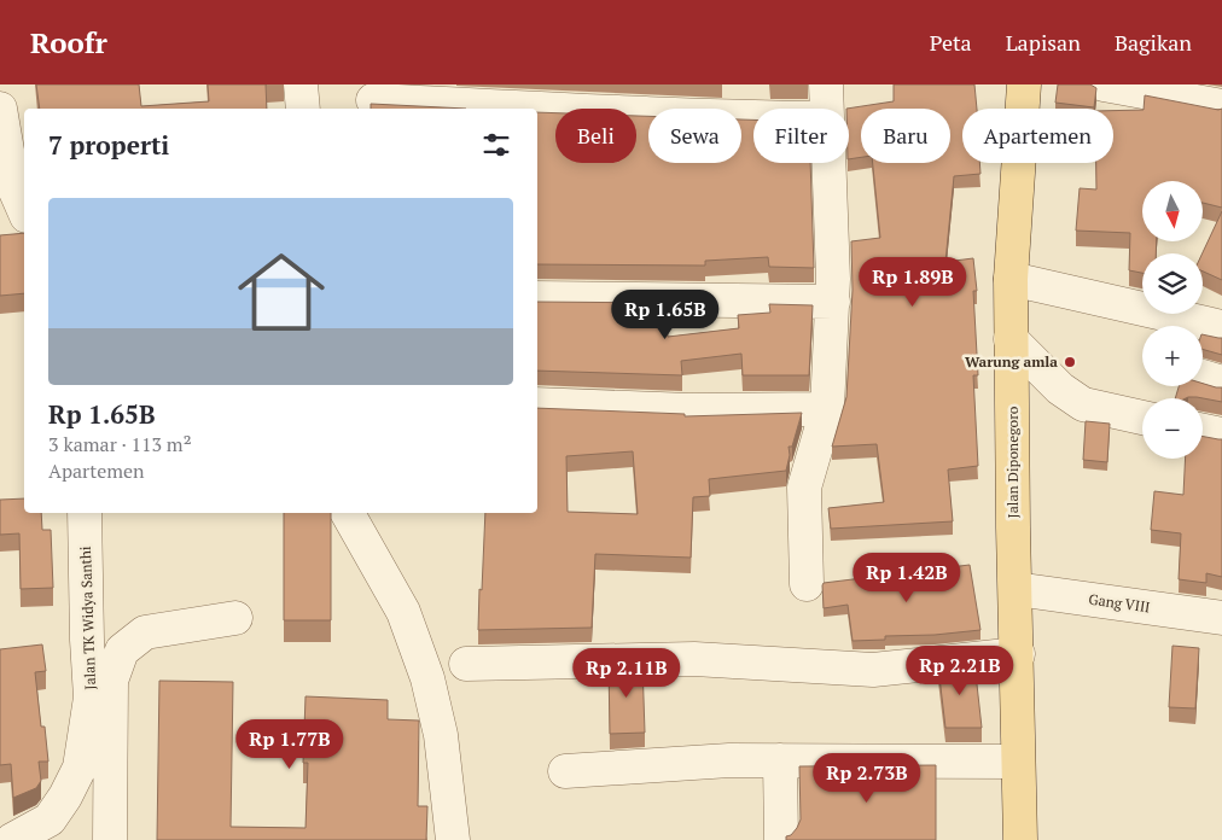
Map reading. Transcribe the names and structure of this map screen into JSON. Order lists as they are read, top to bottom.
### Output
{
  "streets": {
    "main road": ["Jalan Diponegoro"],
    "street": ["Gang VIII", "Jalan TK Widya Santhi"]
  },
  "crossings": [
    ["Jalan Diponegoro", "Gang VIII"]
  ],
  "places": ["Warung amla"],
  "north": "bottom",
  "page": {
    "header": "Roofr",
    "nav": ["Peta", "Lapisan", "Bagikan"],
    "chip": [
      "Beli",
      "Sewa",
      "Filter",
      "Baru",
      "Apartemen"
    ],
    "heading": "7 properti",
    "map_buttons": ["+", "−"],
    "list": [
      {
        "name": "Rp 1.65B",
        "note": "3 kamar · 113 m² · Apartemen"
      }
    ],
    "price": [
      "Rp 1.89B",
      "Rp 1.65B",
      "Rp 1.42B",
      "Rp 2.21B",
      "Rp 2.11B",
      "Rp 1.77B",
      "Rp 2.73B"
    ]
  }
}
